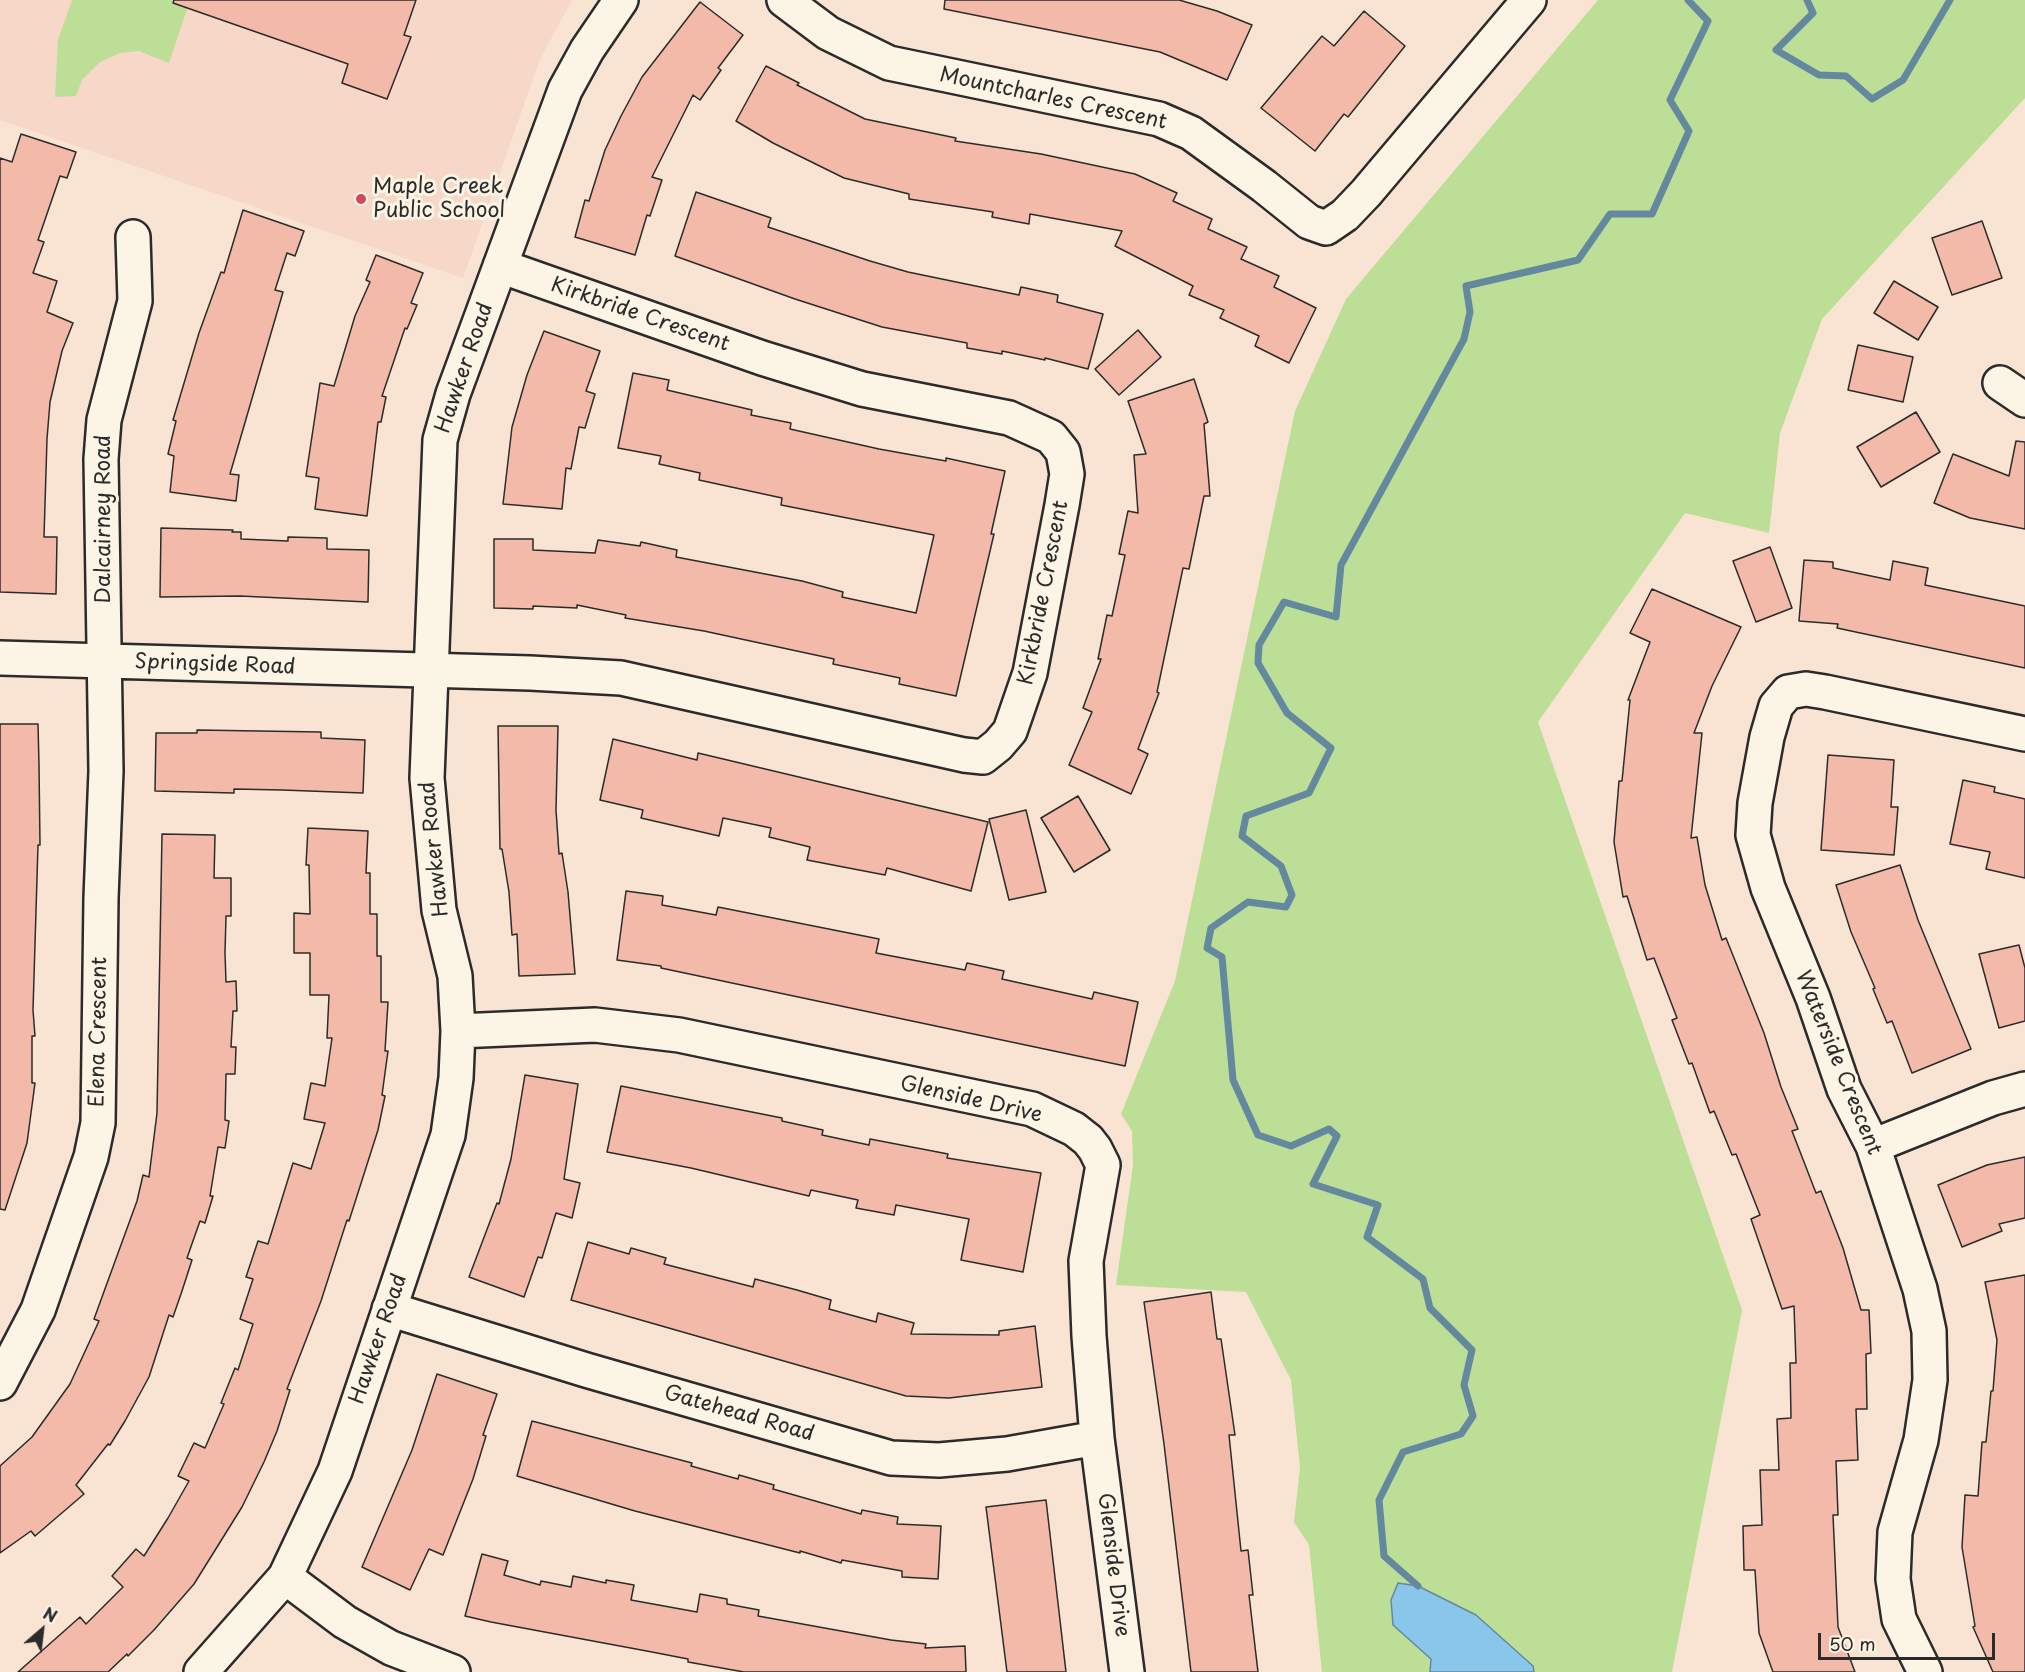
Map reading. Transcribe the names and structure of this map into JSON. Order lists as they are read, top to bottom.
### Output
{
  "streets": {
    "street": [
      "Mountcharles Crescent",
      "Kirkbride Crescent",
      "Hawker Road",
      "Dalcairney Road",
      "Springside Road",
      "Elena Crescent",
      "Waterside Crescent",
      "Glenside Drive",
      "Gatehead Road"
    ]
  },
  "crossings": [
    ["Kirkbride Crescent", "Hawker Road"],
    ["Kirkbride Crescent", "Springside Road"],
    ["Hawker Road", "Springside Road"],
    ["Hawker Road", "Glenside Drive"],
    ["Hawker Road", "Gatehead Road"],
    ["Dalcairney Road", "Springside Road"],
    ["Dalcairney Road", "Elena Crescent"],
    ["Springside Road", "Elena Crescent"],
    ["Glenside Drive", "Gatehead Road"]
  ],
  "places": ["Maple Creek Public School"],
  "scale_bar": "50 m",
  "north": "top right"
}
